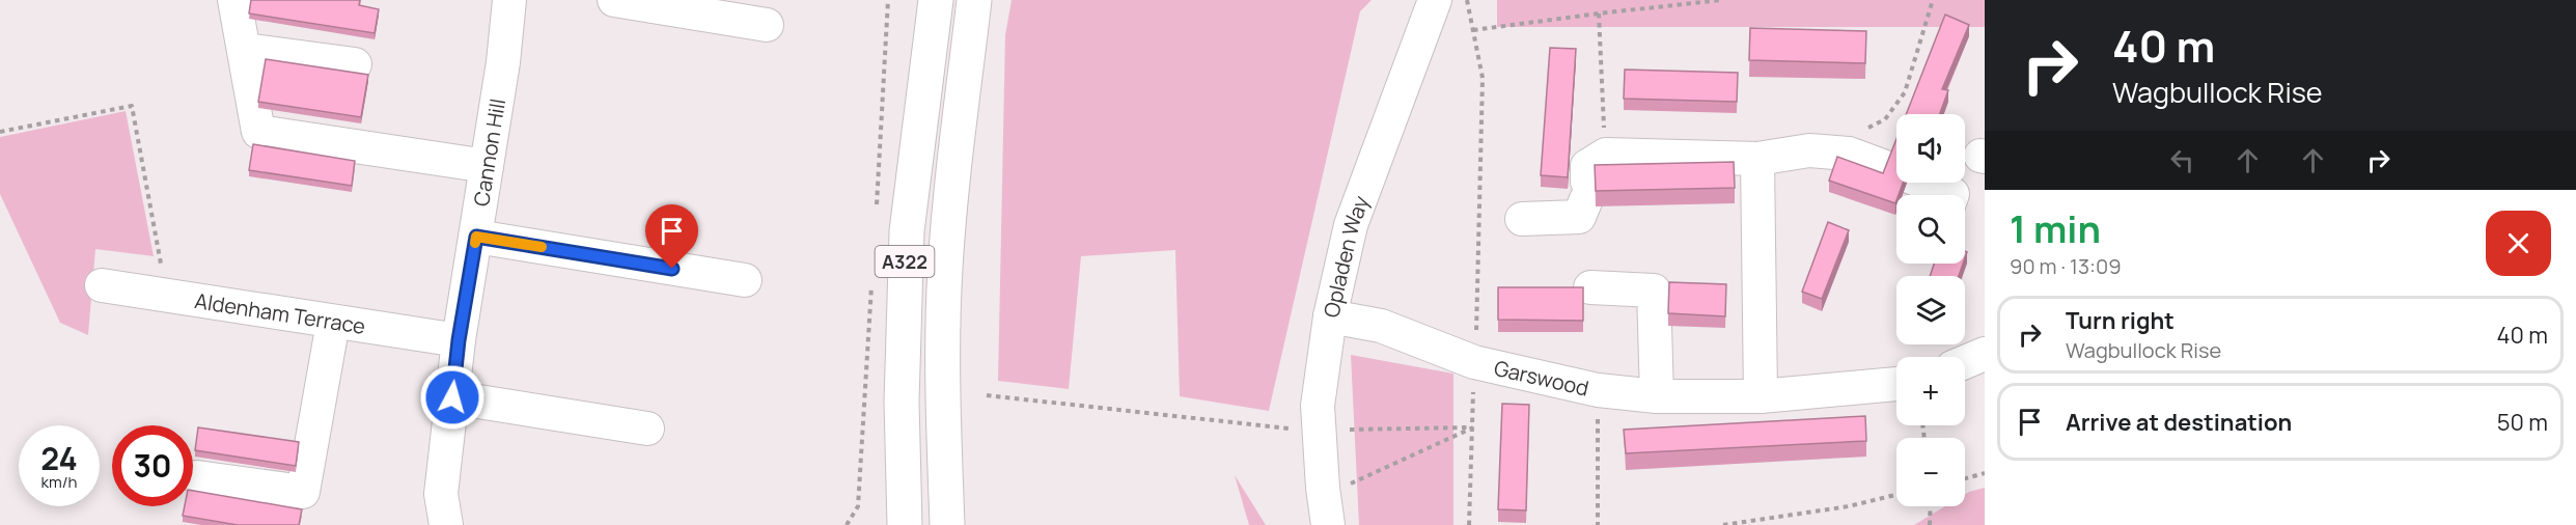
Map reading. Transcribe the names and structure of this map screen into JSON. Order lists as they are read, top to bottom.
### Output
{
  "streets": {
    "highway": ["A322"],
    "street": [
      "Cannon Hill",
      "Opladen Way",
      "Aldenham Terrace",
      "Garswood"
    ]
  },
  "crossings": [
    ["Cannon Hill", "Aldenham Terrace"],
    ["Opladen Way", "Garswood"]
  ],
  "page": {
    "turn": ["40 m", "Wagbullock Rise"],
    "map_buttons": ["+", "−"],
    "heading": ["1 min", "90 m · 13:09"],
    "list": [
      {
        "name": "Turn right",
        "note": "Wagbullock Rise",
        "value": "40 m"
      },
      {
        "name": "Arrive at destination",
        "value": "50 m"
      }
    ],
    "speed": "24 km/h",
    "limit": "30"
  }
}
